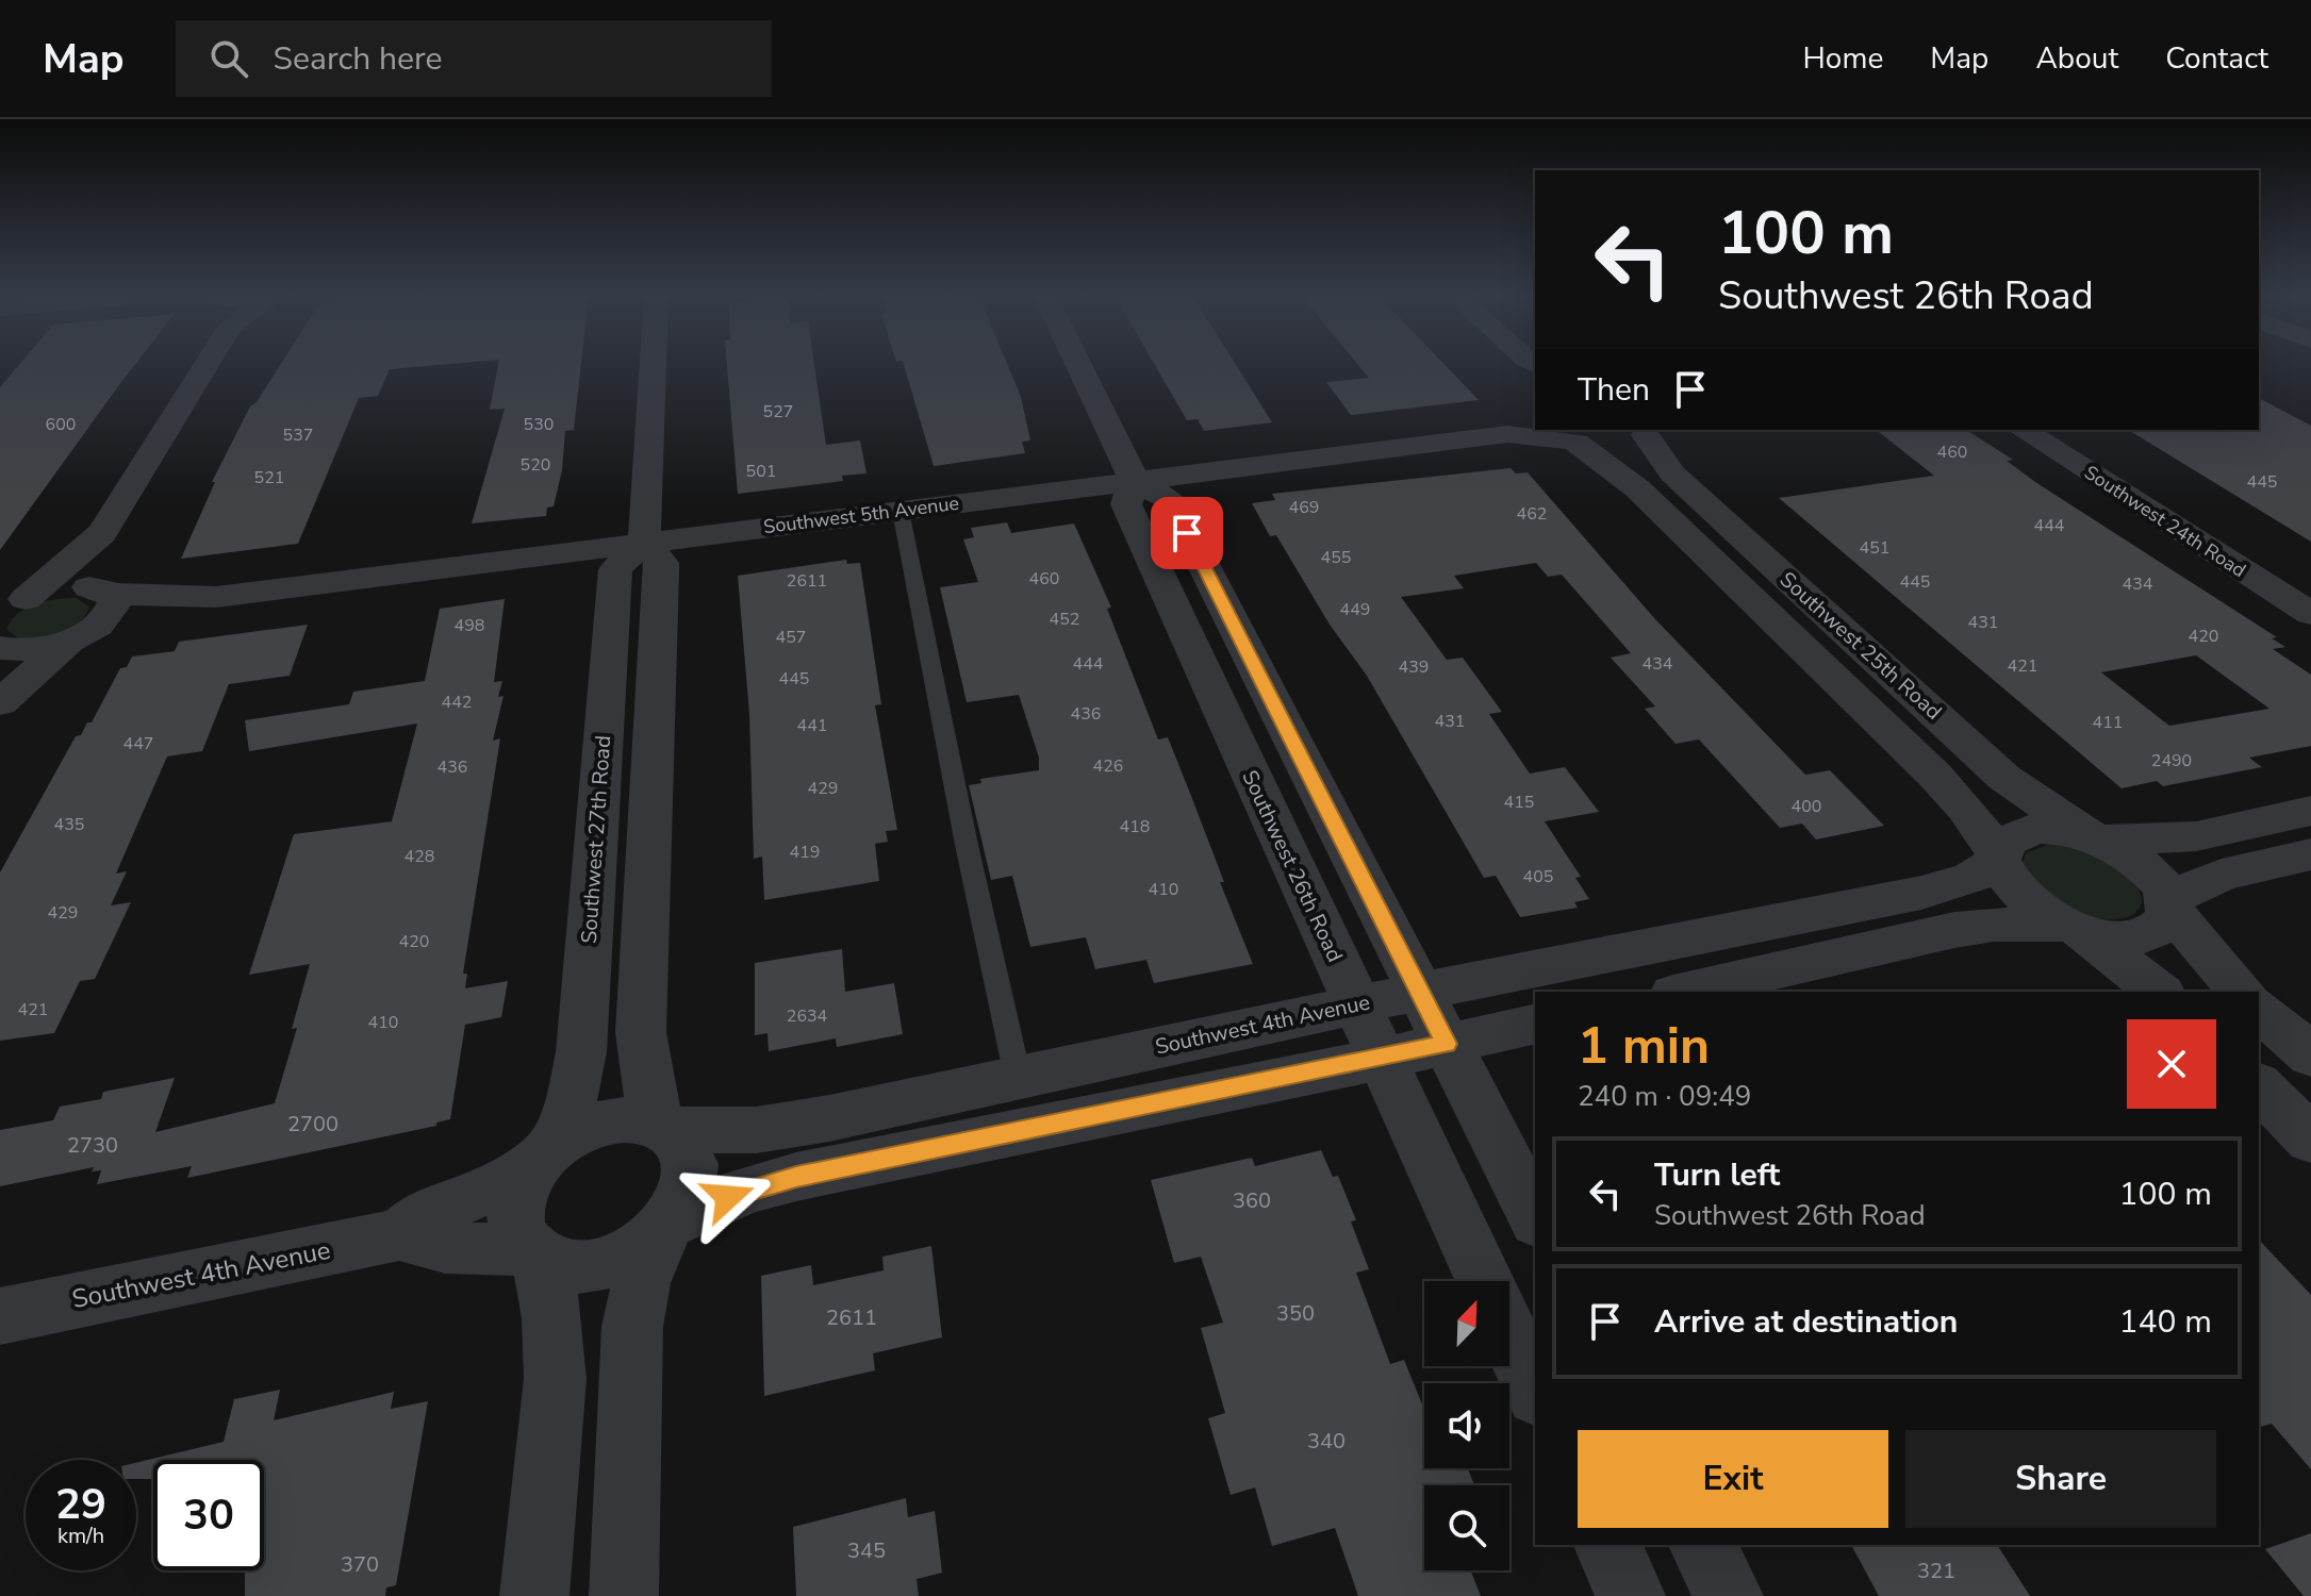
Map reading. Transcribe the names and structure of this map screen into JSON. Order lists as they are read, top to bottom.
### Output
{
  "streets": {
    "street": [
      "Southwest 5th Avenue",
      "Southwest 24th Road",
      "Southwest 25th Road",
      "Southwest 27th Road",
      "Southwest 26th Road",
      "Southwest 4th Avenue"
    ]
  },
  "crossings": [
    ["Southwest 5th Avenue", "Southwest 25th Road"],
    ["Southwest 5th Avenue", "Southwest 27th Road"],
    ["Southwest 5th Avenue", "Southwest 26th Road"],
    ["Southwest 25th Road", "Southwest 4th Avenue"],
    ["Southwest 27th Road", "Southwest 4th Avenue"],
    ["Southwest 26th Road", "Southwest 4th Avenue"]
  ],
  "house_numbers": [
    "527",
    "600",
    "530",
    "537",
    "460",
    "520",
    "501",
    "521",
    "445",
    "469",
    "462",
    "444",
    "451",
    "455",
    "460",
    "2611",
    "445",
    "434",
    "449",
    "452",
    "431",
    "498",
    "420",
    "457",
    "444",
    "434",
    "421",
    "439",
    "445",
    "442",
    "436",
    "431",
    "411",
    "441",
    "447",
    "2490",
    "426",
    "436",
    "429",
    "415",
    "400",
    "435",
    "418",
    "419",
    "428",
    "405",
    "410",
    "429",
    "420",
    "421",
    "2634",
    "410",
    "2700",
    "2730",
    "360",
    "350",
    "2611",
    "340",
    "345",
    "370",
    "321"
  ],
  "north": "top right",
  "page": {
    "header": "Map",
    "search": "Search here",
    "nav": [
      "Home",
      "Map",
      "About",
      "Contact"
    ],
    "turn": ["100 m", "Southwest 26th Road"],
    "then": "Then",
    "heading": ["1 min", "240 m · 09:49"],
    "list": [
      {
        "name": "Turn left",
        "note": "Southwest 26th Road",
        "value": "100 m"
      },
      {
        "name": "Arrive at destination",
        "value": "140 m"
      }
    ],
    "buttons": ["Exit", "Share"],
    "speed": "29 km/h",
    "limit": "30"
  }
}
